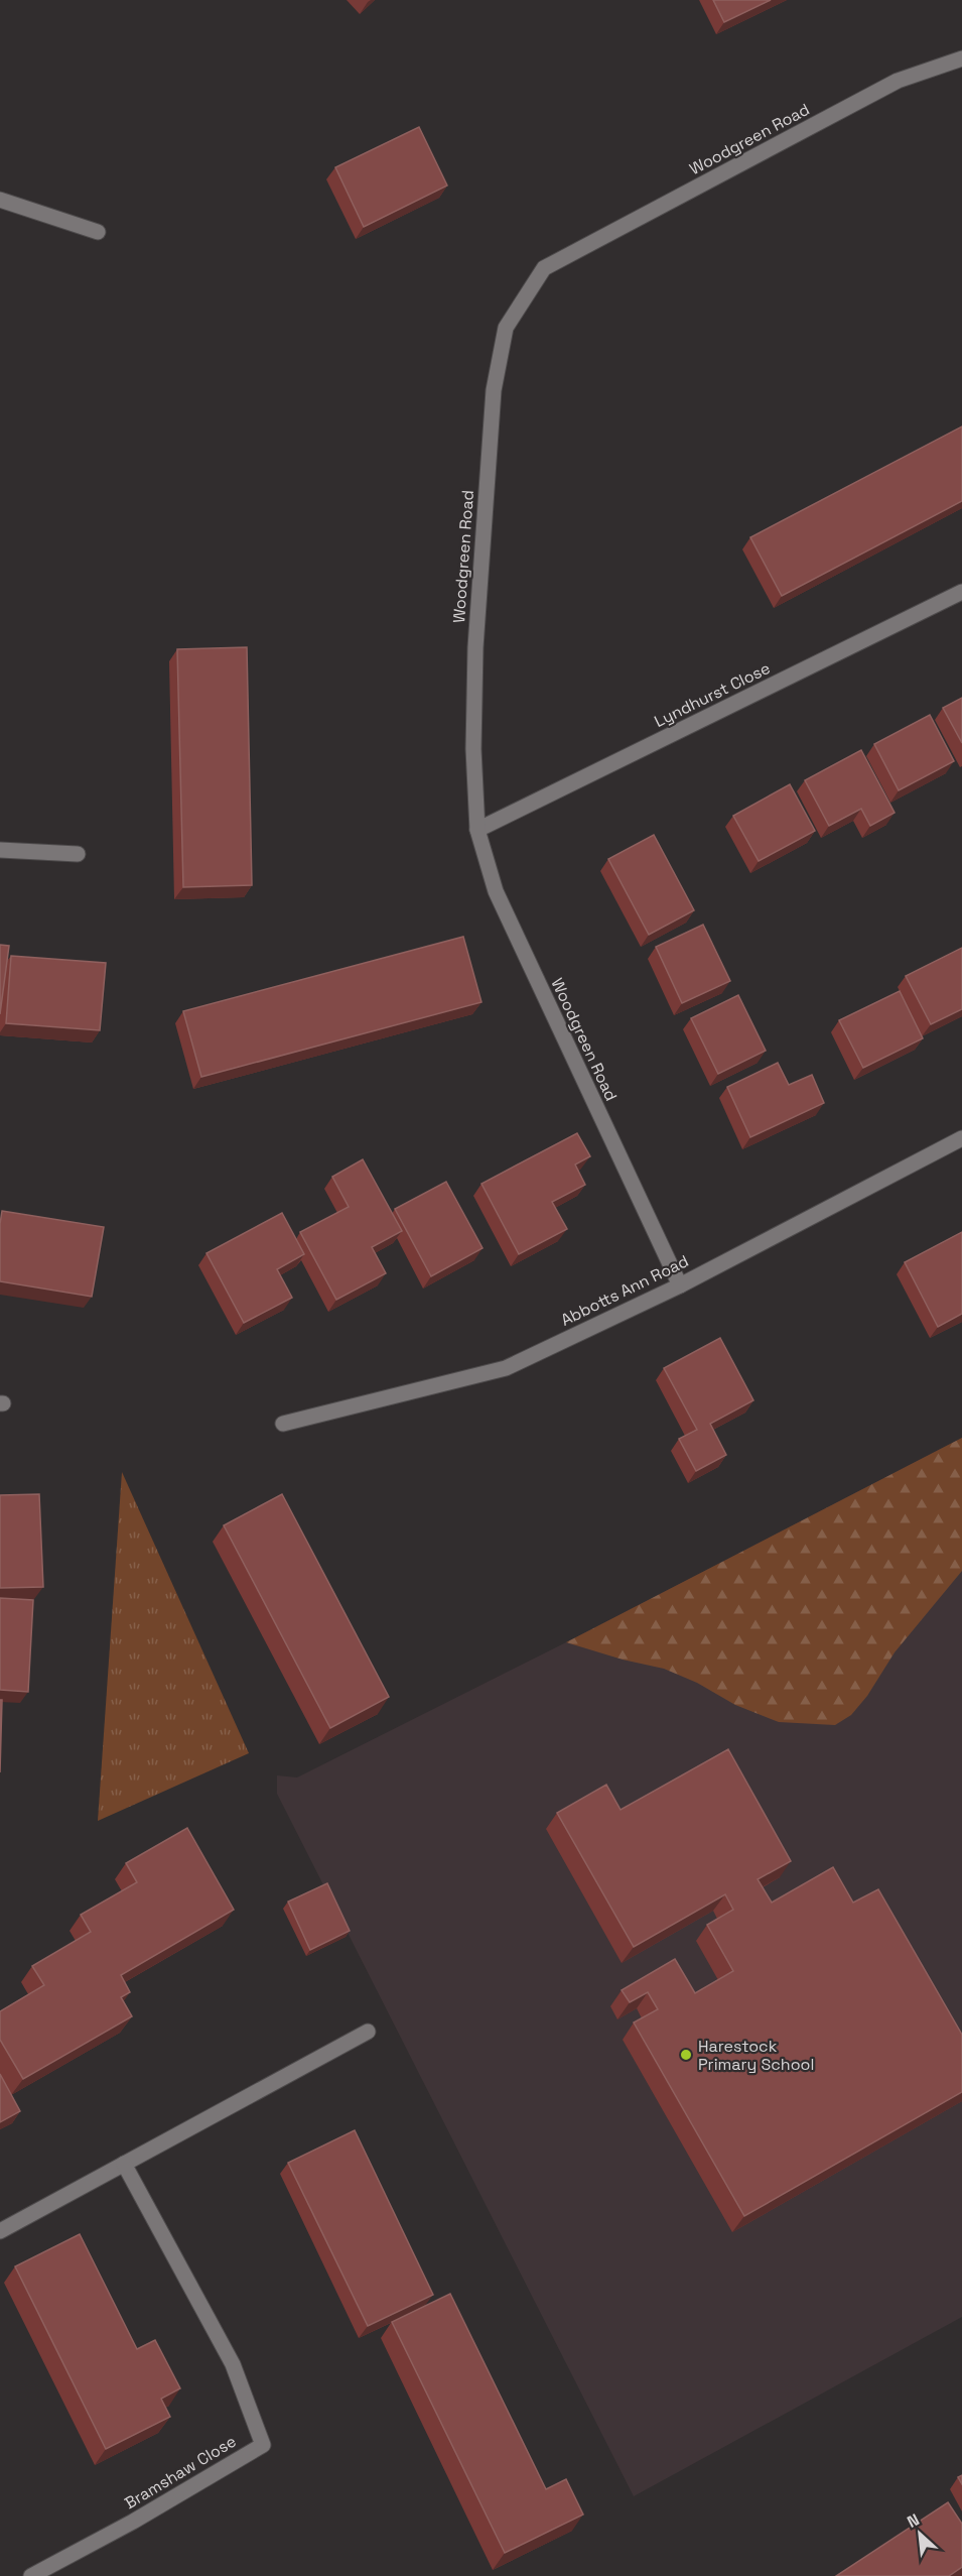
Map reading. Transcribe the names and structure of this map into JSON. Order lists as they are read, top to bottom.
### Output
{
  "streets": {
    "street": [
      "Woodgreen Road",
      "Lyndhurst Close",
      "Abbotts Ann Road",
      "Bramshaw Close"
    ]
  },
  "crossings": [
    ["Woodgreen Road", "Lyndhurst Close"],
    ["Woodgreen Road", "Abbotts Ann Road"]
  ],
  "places": ["Harestock Primary School"],
  "north": "top left"
}
